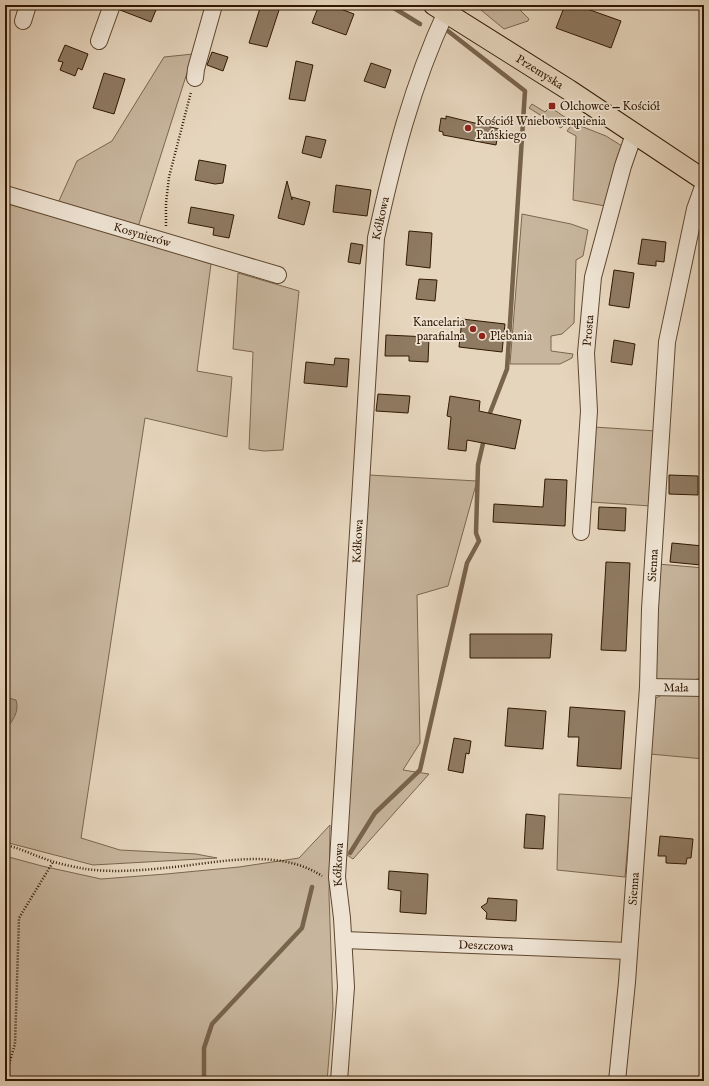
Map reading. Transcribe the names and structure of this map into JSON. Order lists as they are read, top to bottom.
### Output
{
  "streets": {
    "main road": ["Przemyska"],
    "street": [
      "Kółkowa",
      "Kosynierów",
      "Prosta",
      "Sienna",
      "Mała",
      "Deszczowa"
    ]
  },
  "crossings": [
    ["Przemyska", "Kółkowa"],
    ["Przemyska", "Prosta"],
    ["Kółkowa", "Deszczowa"],
    ["Sienna", "Mała"],
    ["Sienna", "Deszczowa"]
  ],
  "places": {
    "transit": ["Olchowce — Kościół"],
    "other": ["Kościół Wniebowstąpienia Pańskiego", "Kancelaria parafialna", "Plebania"]
  }
}
